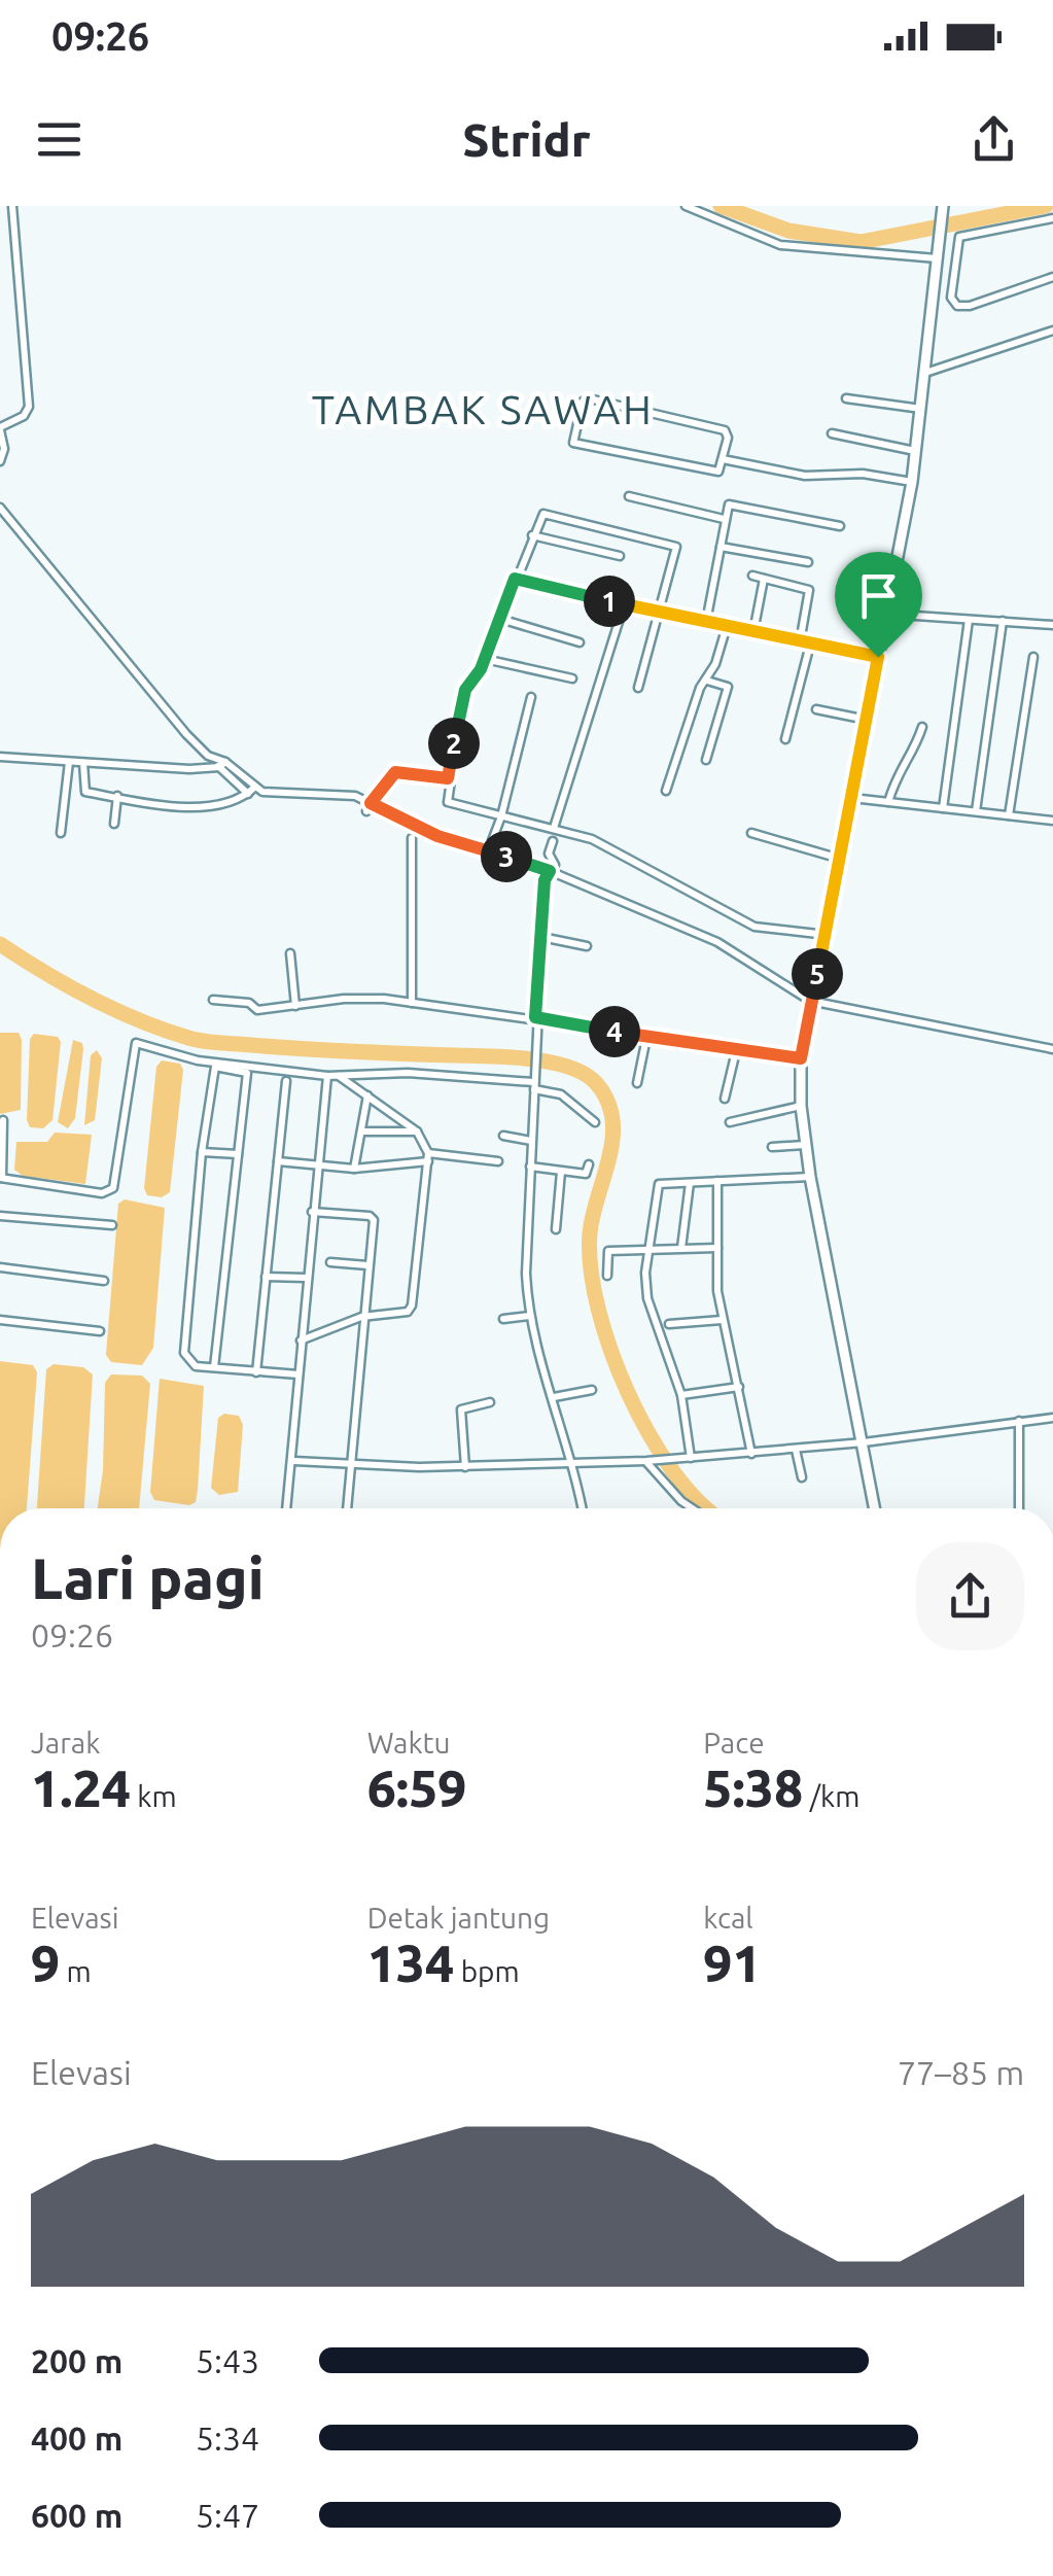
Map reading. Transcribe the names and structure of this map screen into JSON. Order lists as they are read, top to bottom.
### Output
{
  "districts": ["TAMBAK SAWAH"],
  "page": {
    "status": "09:26",
    "header": "Stridr",
    "pins": [
      "1",
      "2",
      "3",
      "5",
      "4"
    ],
    "heading": ["Lari pagi", "09:26"],
    "stats": [
      ["Jarak", "1.24 km"],
      ["Waktu", "6:59"],
      ["Pace", "5:38 /km"],
      ["Elevasi", "9 m"],
      ["Detak jantung", "134 bpm"],
      ["kcal", "91"]
    ],
    "chart": ["Elevasi", "77–85 m"],
    "list": [
      {
        "name": "200 m",
        "note": "5:43"
      },
      {
        "name": "400 m",
        "note": "5:34"
      },
      {
        "name": "600 m",
        "note": "5:47"
      }
    ]
  }
}
